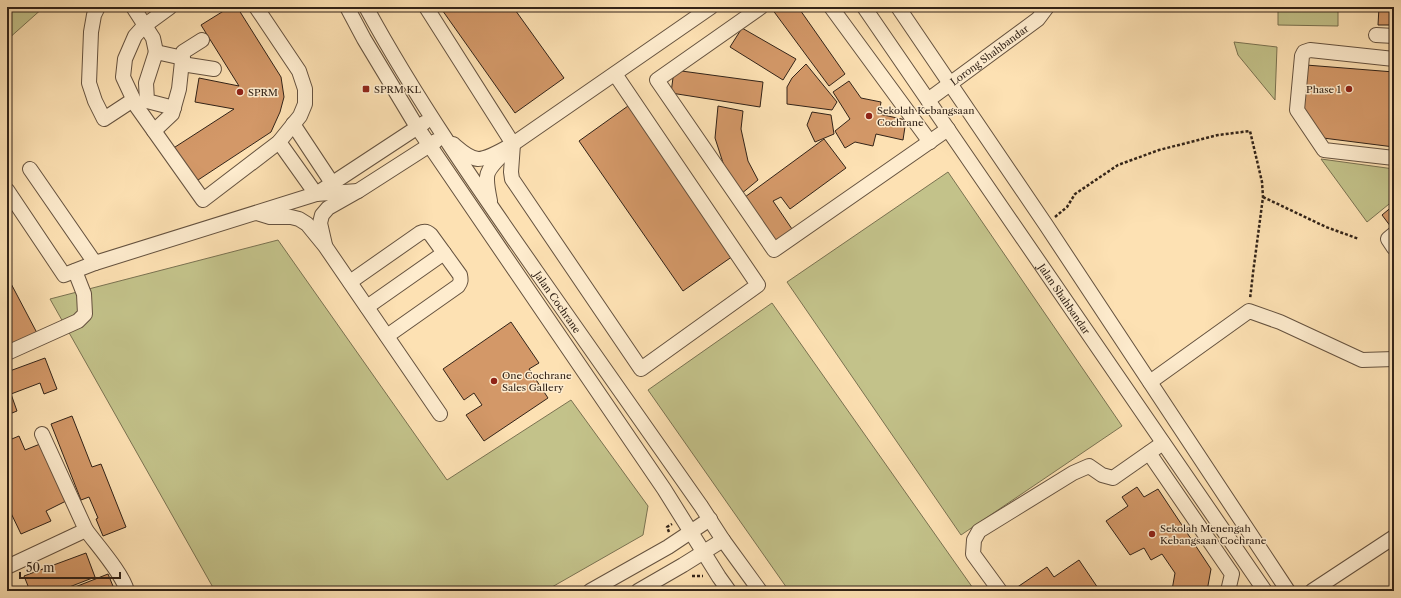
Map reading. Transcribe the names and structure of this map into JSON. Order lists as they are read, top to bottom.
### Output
{
  "streets": {
    "street": ["Lorong Shahbandar", "Jalan Shahbandar", "Jalan Cochrane"]
  },
  "crossings": [
    ["Lorong Shahbandar", "Jalan Shahbandar"]
  ],
  "places": {
    "transit": ["SPRM KL"],
    "other": [
      "Phase 1",
      "SPRM",
      "Sekolah Kebangsaan Cochrane",
      "One Cochrane Sales Gallery",
      "Sekolah Menengah Kebangsaan Cochrane"
    ]
  },
  "scale_bar": "50 m"
}
